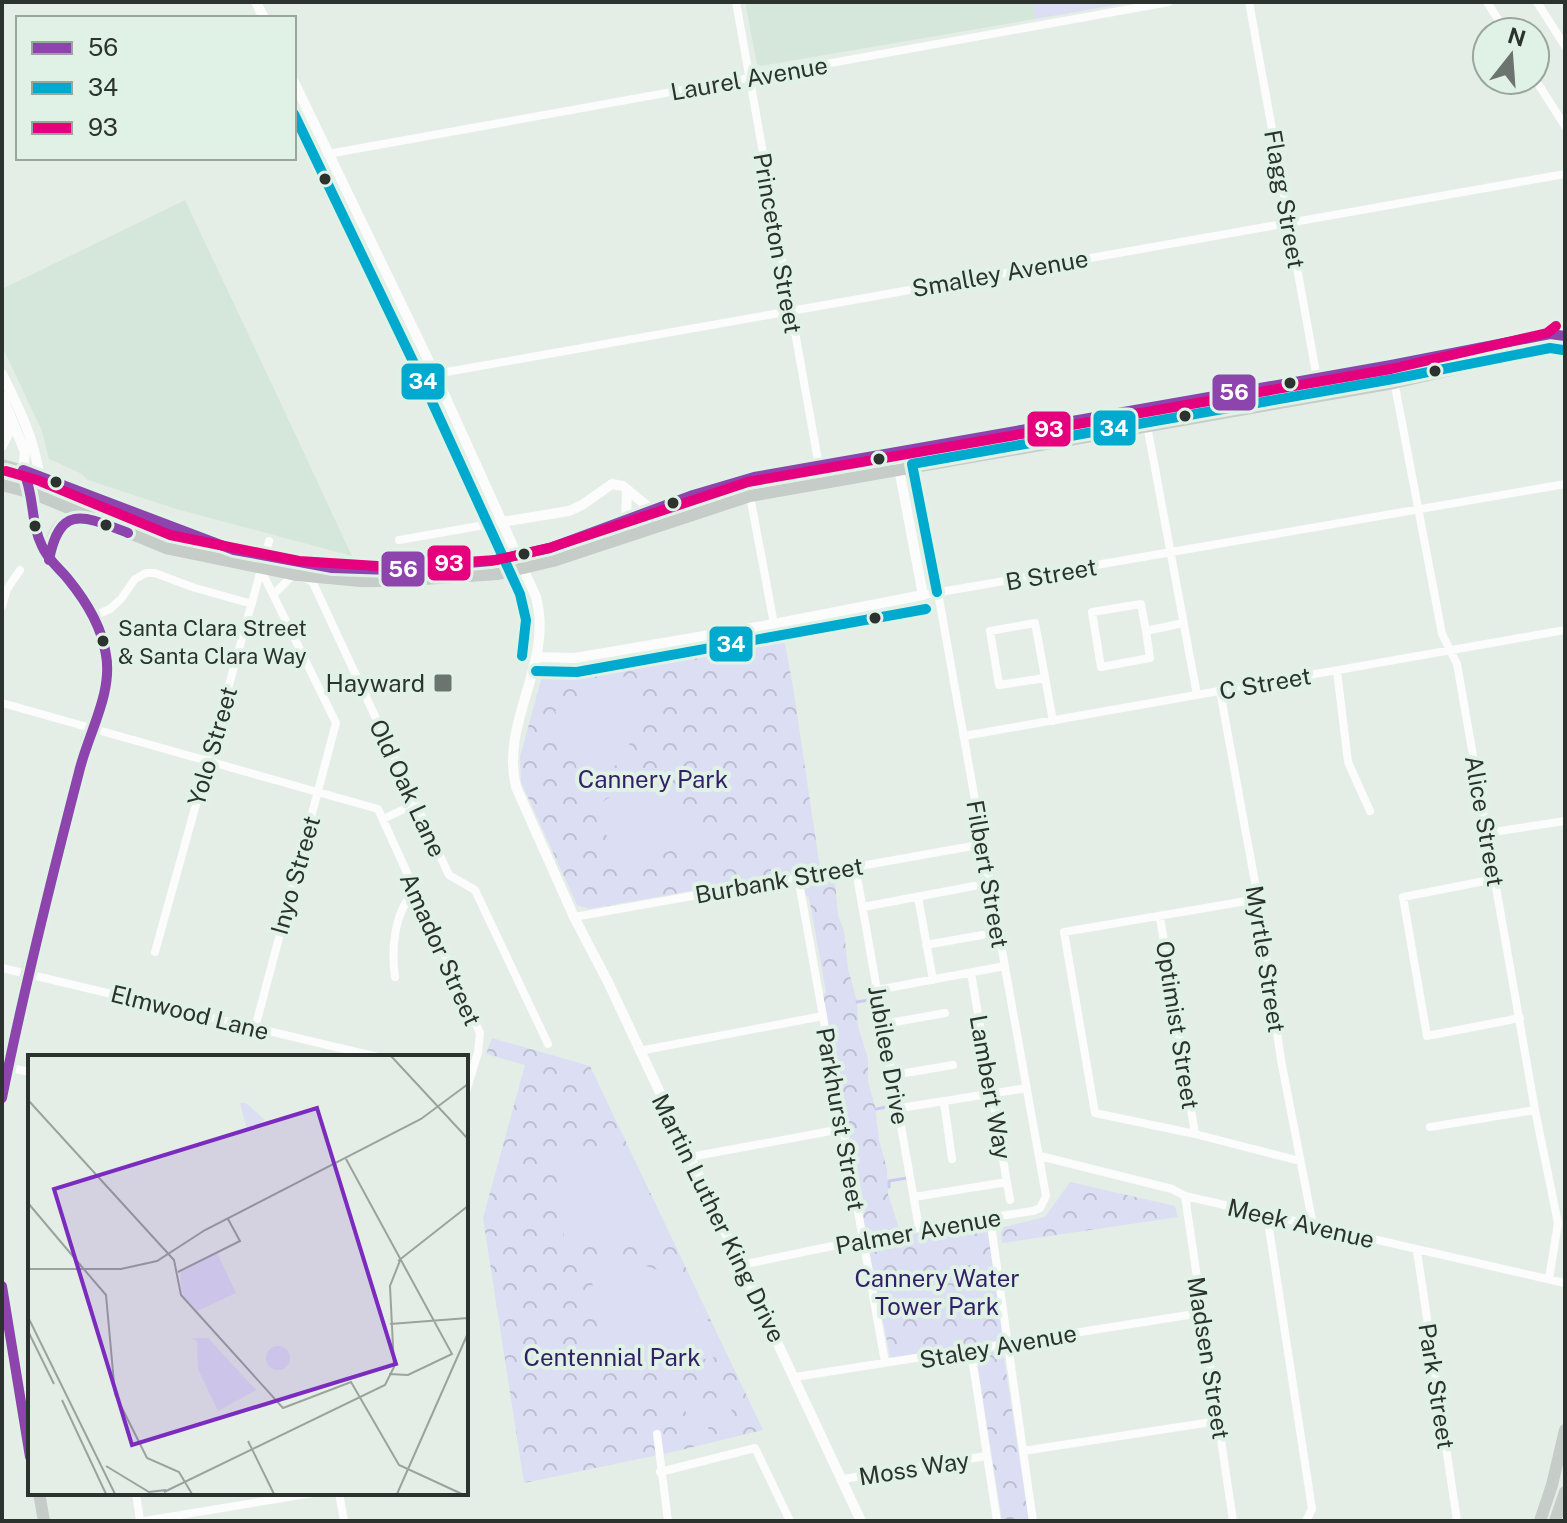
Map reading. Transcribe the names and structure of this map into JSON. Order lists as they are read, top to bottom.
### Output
{
  "streets": {
    "street": [
      "Laurel Avenue",
      "Flagg Street",
      "Princeton Street",
      "Smalley Avenue",
      "B Street",
      "C Street",
      "Yolo Street",
      "Old Oak Lane",
      "Alice Street",
      "Filbert Street",
      "Inyo Street",
      "Burbank Street",
      "Amador Street",
      "Myrtle Street",
      "Elmwood Lane",
      "Optimist Street",
      "Jubilee Drive",
      "Lambert Way",
      "Parkhurst Street",
      "Martin Luther King Drive",
      "Meek Avenue",
      "Palmer Avenue",
      "Staley Avenue",
      "Madsen Street",
      "Park Street",
      "Moss Way"
    ]
  },
  "crossings": [
    ["Laurel Avenue", "Princeton Street"],
    ["Laurel Avenue", "Martin Luther King Drive"],
    ["Flagg Street", "Smalley Avenue"],
    ["Princeton Street", "Smalley Avenue"],
    ["Smalley Avenue", "Martin Luther King Drive"],
    ["B Street", "Alice Street"],
    ["B Street", "Filbert Street"],
    ["B Street", "Martin Luther King Drive"],
    ["C Street", "Alice Street"],
    ["C Street", "Filbert Street"],
    ["C Street", "Myrtle Street"],
    ["Yolo Street", "Old Oak Lane"],
    ["Alice Street", "Meek Avenue"],
    ["Filbert Street", "Burbank Street"],
    ["Filbert Street", "Meek Avenue"],
    ["Filbert Street", "Palmer Avenue"],
    ["Inyo Street", "Amador Street"],
    ["Inyo Street", "Elmwood Lane"],
    ["Burbank Street", "Parkhurst Street"],
    ["Burbank Street", "Martin Luther King Drive"],
    ["Myrtle Street", "Meek Avenue"],
    ["Jubilee Drive", "Palmer Avenue"],
    ["Parkhurst Street", "Palmer Avenue"],
    ["Parkhurst Street", "Staley Avenue"],
    ["Martin Luther King Drive", "Palmer Avenue"],
    ["Martin Luther King Drive", "Staley Avenue"],
    ["Martin Luther King Drive", "Moss Way"],
    ["Meek Avenue", "Palmer Avenue"],
    ["Meek Avenue", "Madsen Street"],
    ["Meek Avenue", "Park Street"],
    ["Staley Avenue", "Madsen Street"]
  ],
  "parks": ["Cannery Park", "Cannery Water Tower Park", "Centennial Park"],
  "places": {
    "other": ["Santa Clara Street & Santa Clara Way"],
    "transit": ["Hayward"]
  },
  "lines": ["transit line 34", "transit line 93", "transit line 56"],
  "legend": ["56", "34", "93"],
  "north": "top"
}
